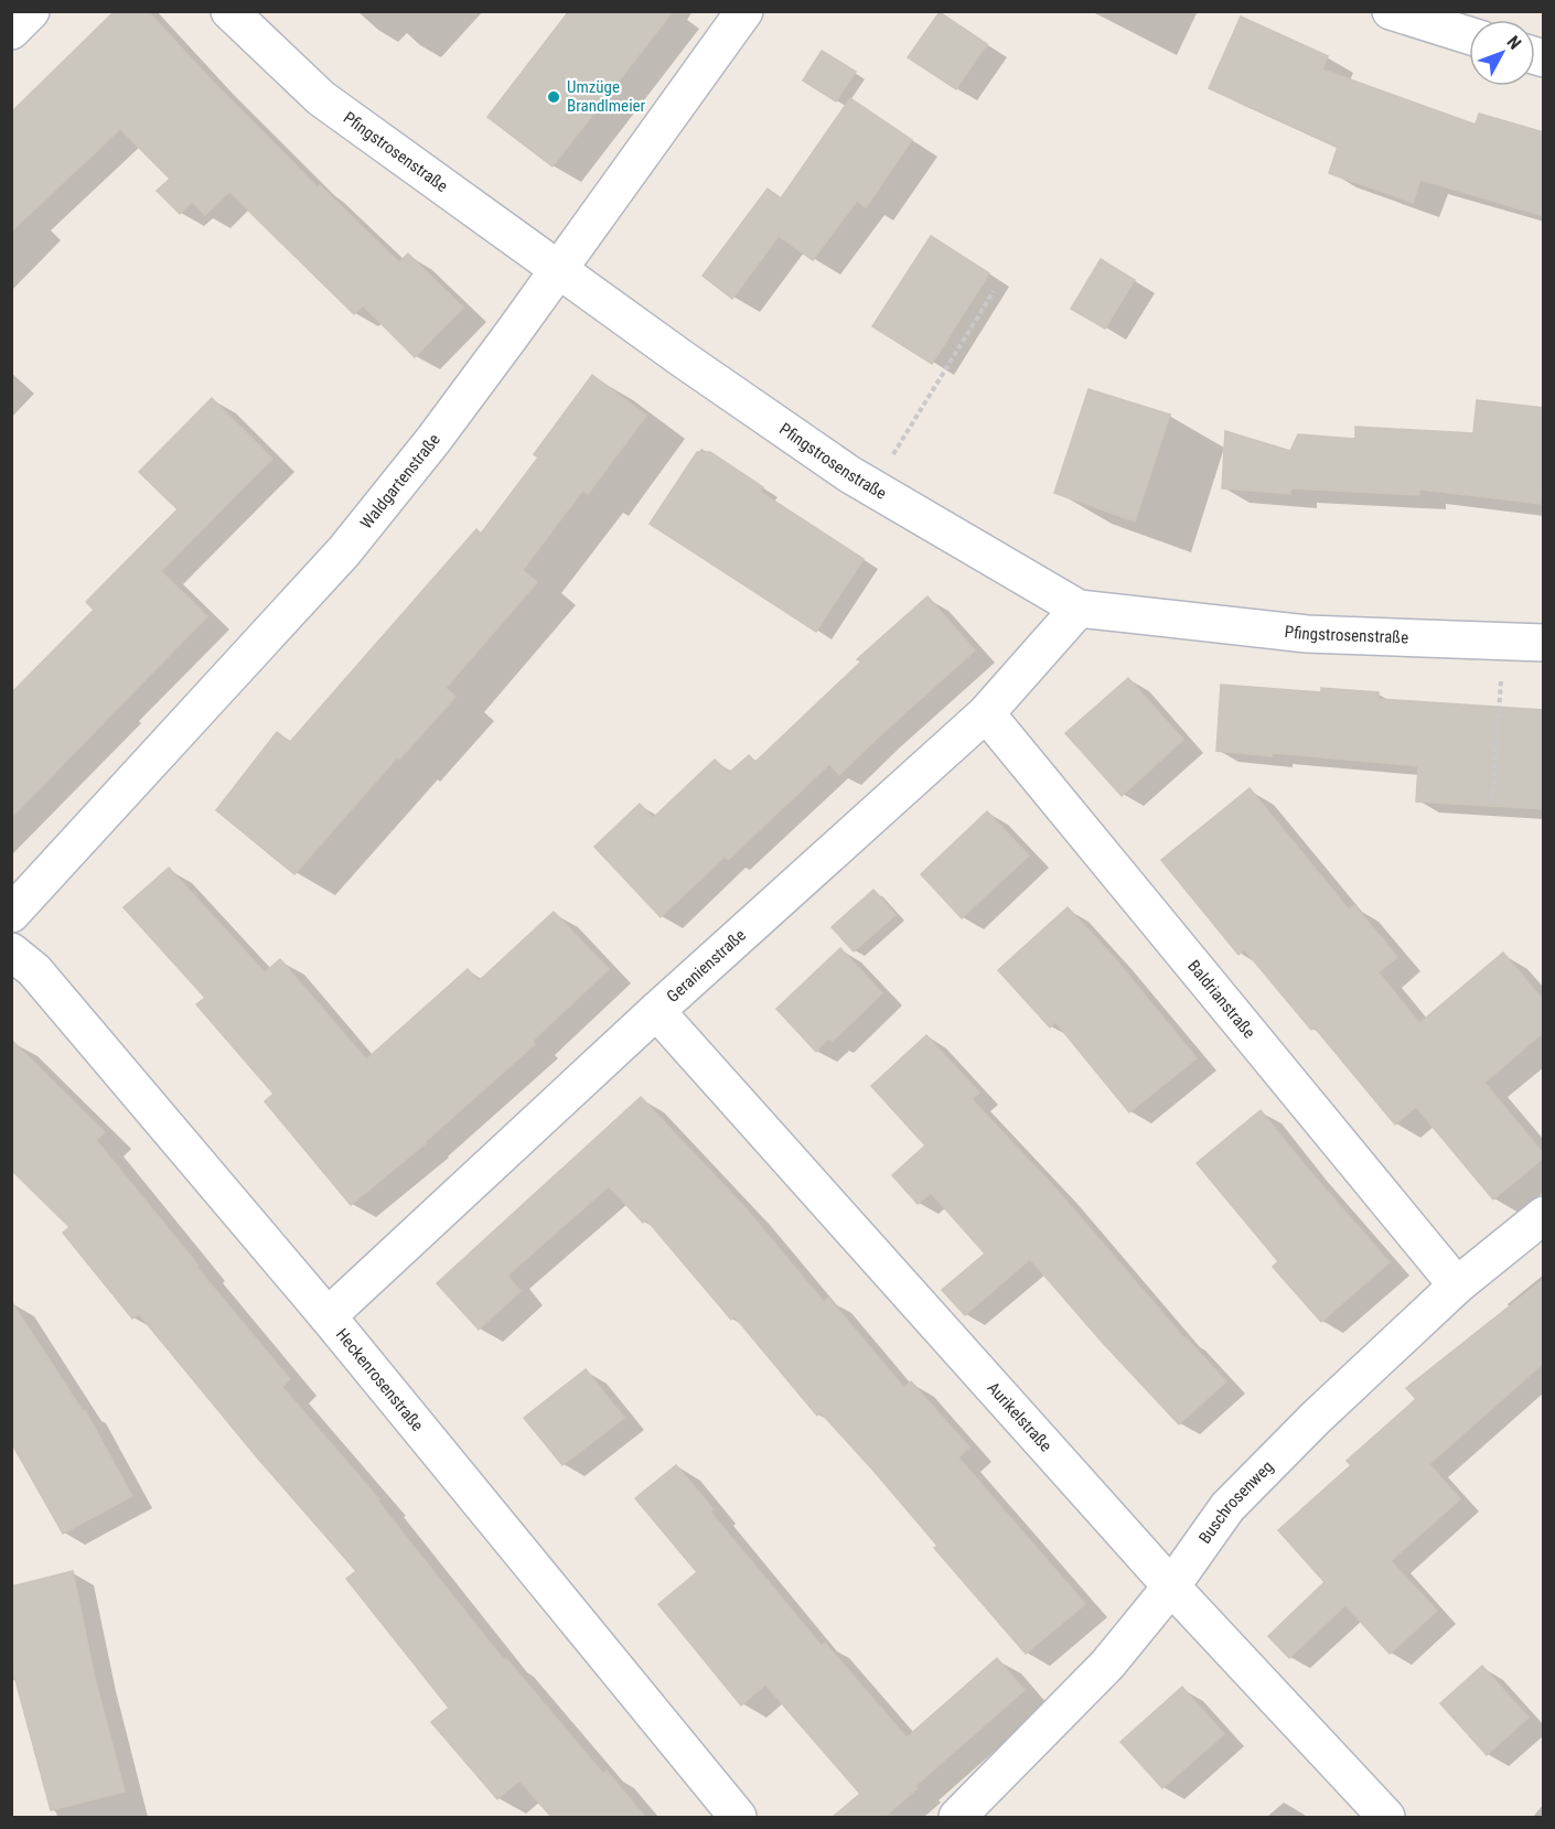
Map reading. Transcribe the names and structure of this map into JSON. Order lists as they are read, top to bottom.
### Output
{
  "streets": {
    "street": [
      "Pfingstrosenstraße",
      "Waldgartenstraße",
      "Geranienstraße",
      "Baldrianstraße",
      "Heckenrosenstraße",
      "Aurikelstraße",
      "Buschrosenweg"
    ]
  },
  "crossings": [
    ["Pfingstrosenstraße", "Waldgartenstraße"],
    ["Pfingstrosenstraße", "Geranienstraße"],
    ["Geranienstraße", "Baldrianstraße"],
    ["Geranienstraße", "Heckenrosenstraße"],
    ["Geranienstraße", "Aurikelstraße"],
    ["Baldrianstraße", "Buschrosenweg"],
    ["Aurikelstraße", "Buschrosenweg"]
  ],
  "places": ["Umzüge Brandlmeier"],
  "north": "top right"
}
